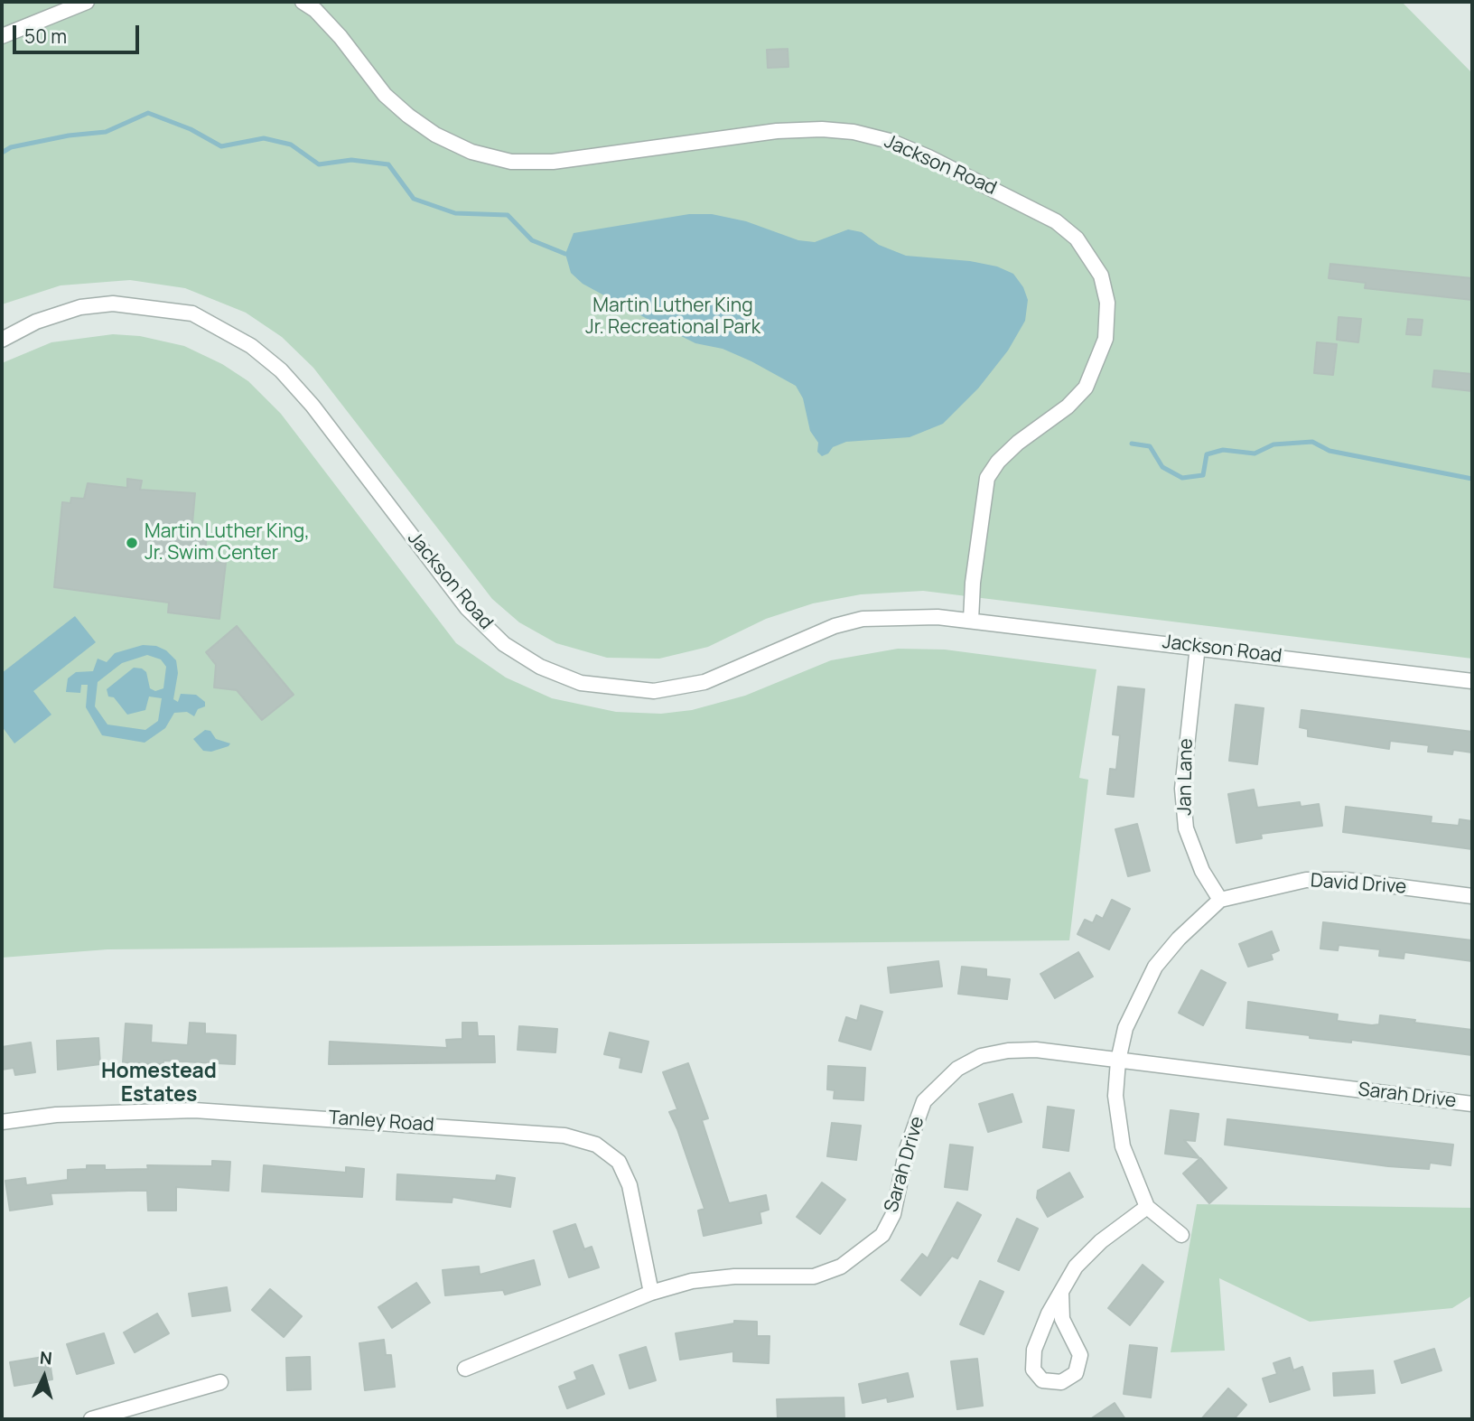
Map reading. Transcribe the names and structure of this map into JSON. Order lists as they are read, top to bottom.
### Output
{
  "streets": {
    "street": [
      "Jackson Road",
      "Jan Lane",
      "David Drive",
      "Sarah Drive",
      "Tanley Road"
    ]
  },
  "crossings": [
    ["Jackson Road", "Jan Lane"],
    ["Jan Lane", "David Drive"],
    ["David Drive", "Sarah Drive"],
    ["Sarah Drive", "Tanley Road"]
  ],
  "districts": ["Homestead Estates"],
  "parks": ["Martin Luther King Jr. Recreational Park"],
  "places": ["Martin Luther King, Jr. Swim Center"],
  "scale_bar": "50 m",
  "north": "top"
}
